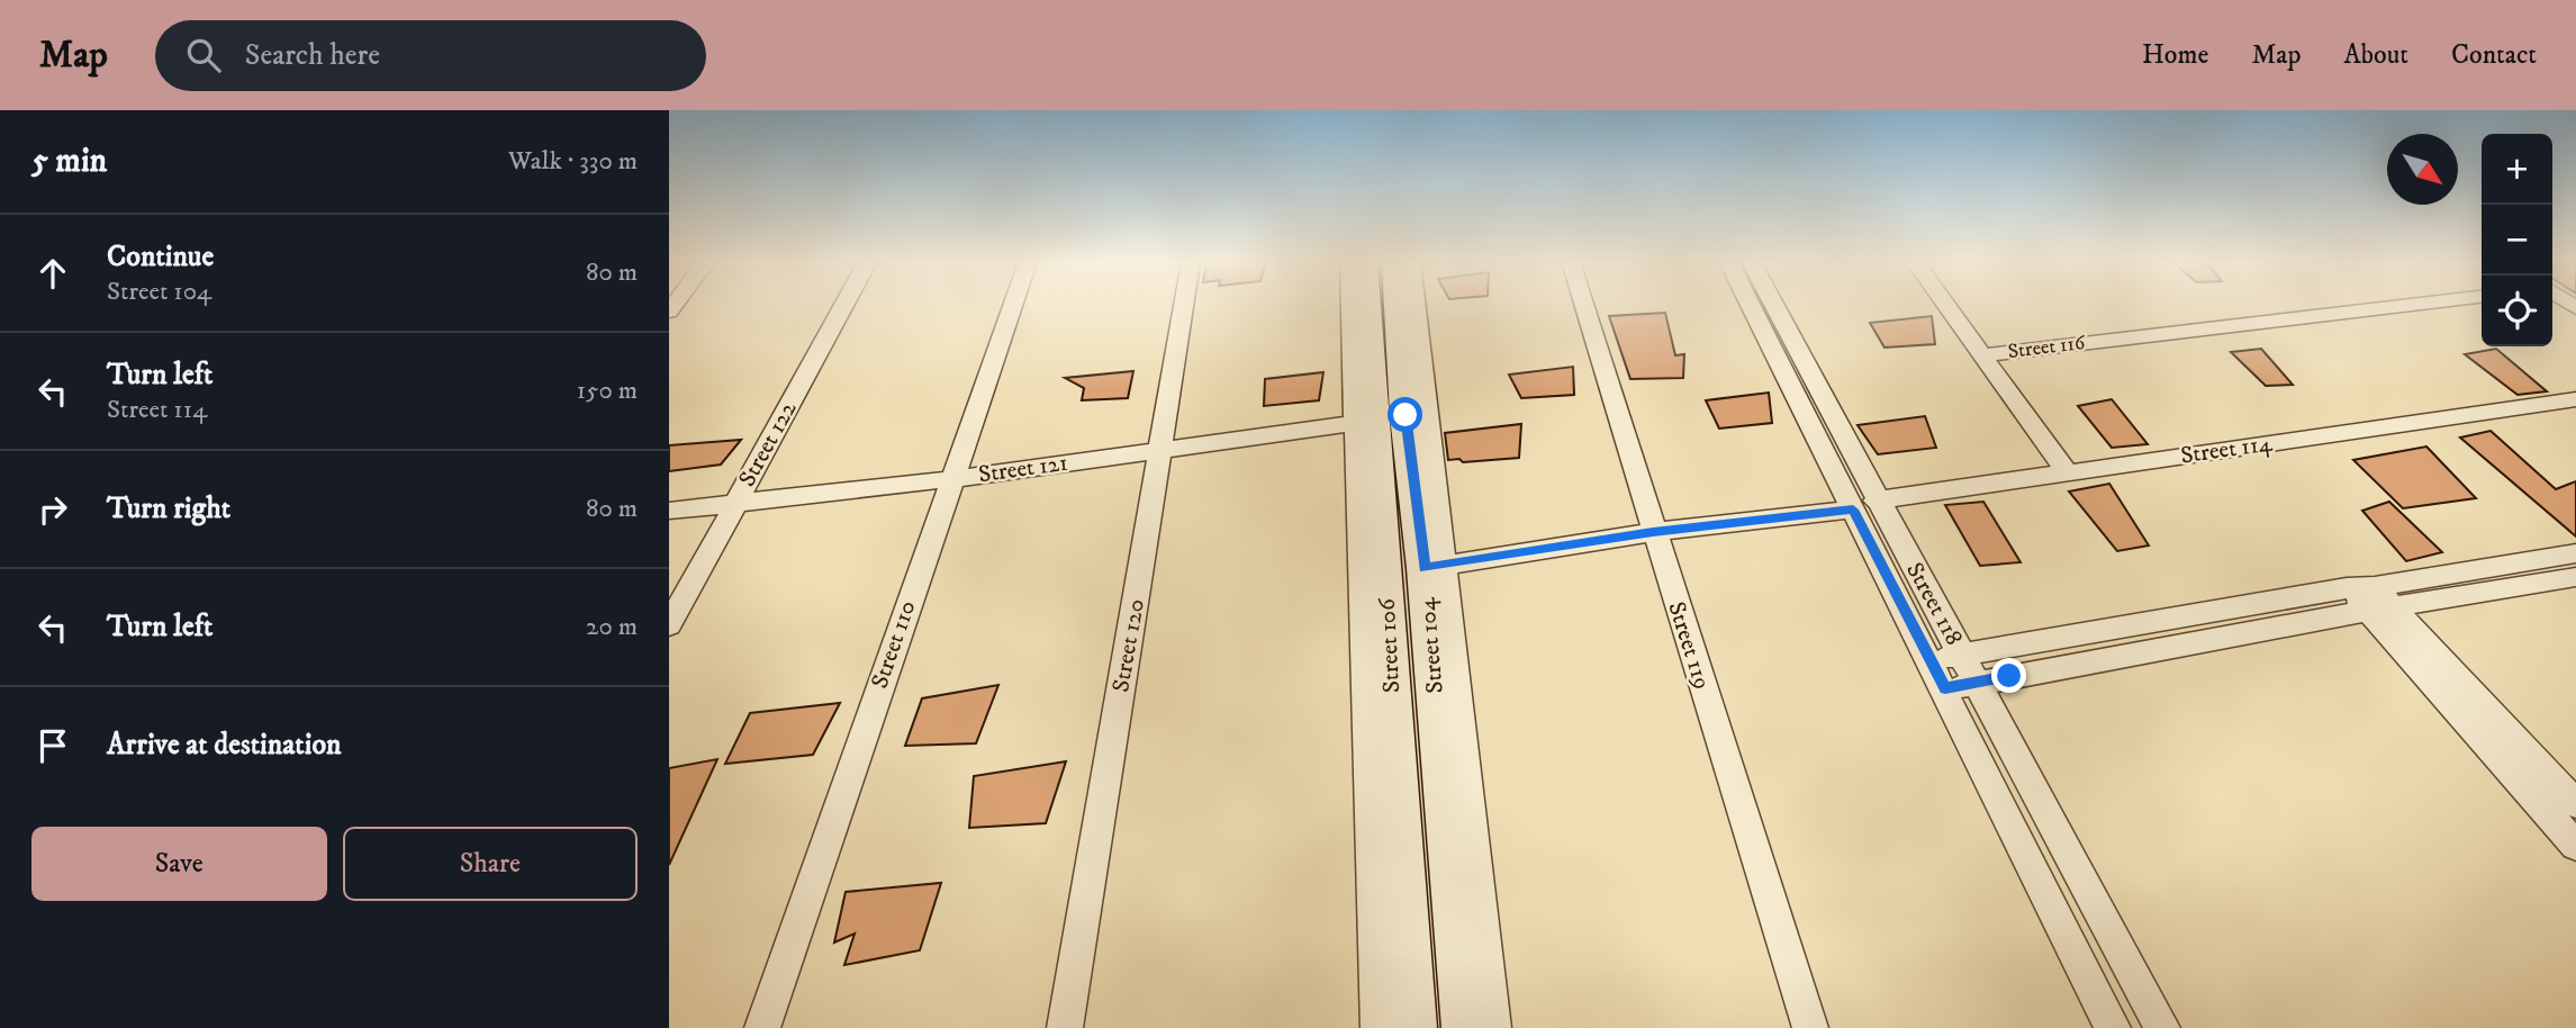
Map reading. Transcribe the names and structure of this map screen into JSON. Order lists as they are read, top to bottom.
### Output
{
  "streets": {
    "street": [
      "Street 116",
      "Street 122",
      "Street 114",
      "Street 121",
      "Street 118",
      "Street 110",
      "Street 120",
      "Street 106",
      "Street 104",
      "Street 119"
    ]
  },
  "crossings": [
    ["Street 122", "Street 121"],
    ["Street 114", "Street 118"],
    ["Street 114", "Street 104"],
    ["Street 114", "Street 119"],
    ["Street 121", "Street 110"],
    ["Street 121", "Street 120"],
    ["Street 121", "Street 106"]
  ],
  "north": "bottom right",
  "page": {
    "header": "Map",
    "search": "Search here",
    "nav": [
      "Home",
      "Map",
      "About",
      "Contact"
    ],
    "heading": ["5 min", "Walk · 330 m"],
    "map_buttons": ["+", "−"],
    "list": [
      ["Continue", "Street 104", "80 m"],
      ["Turn left", "Street 114", "150 m"],
      ["Turn right", "80 m"],
      ["Turn left", "20 m"],
      "Arrive at destination"
    ],
    "buttons": ["Save", "Share"]
  }
}
